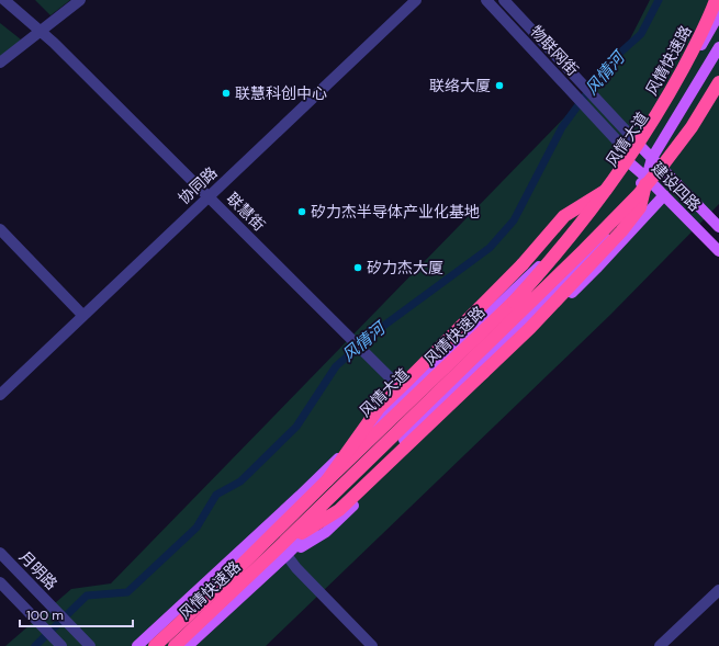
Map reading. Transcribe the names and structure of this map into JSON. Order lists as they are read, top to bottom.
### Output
{
  "streets": {
    "highway": ["风情快速路"],
    "main road": ["风情大道", "建设四路"],
    "street": [
      "物联网街",
      "协同路",
      "联慧街",
      "月明路"
    ]
  },
  "crossings": [
    ["物联网街", "风情大道"],
    ["物联网街", "建设四路"],
    ["风情快速路", "风情大道"],
    ["风情大道", "建设四路"],
    ["风情大道", "联慧街"],
    ["协同路", "联慧街"]
  ],
  "water": ["风情河"],
  "places": [
    "联络大厦",
    "联慧科创中心",
    "矽力杰半导体产业化基地",
    "矽力杰大厦"
  ],
  "scale_bar": "100 m"
}
